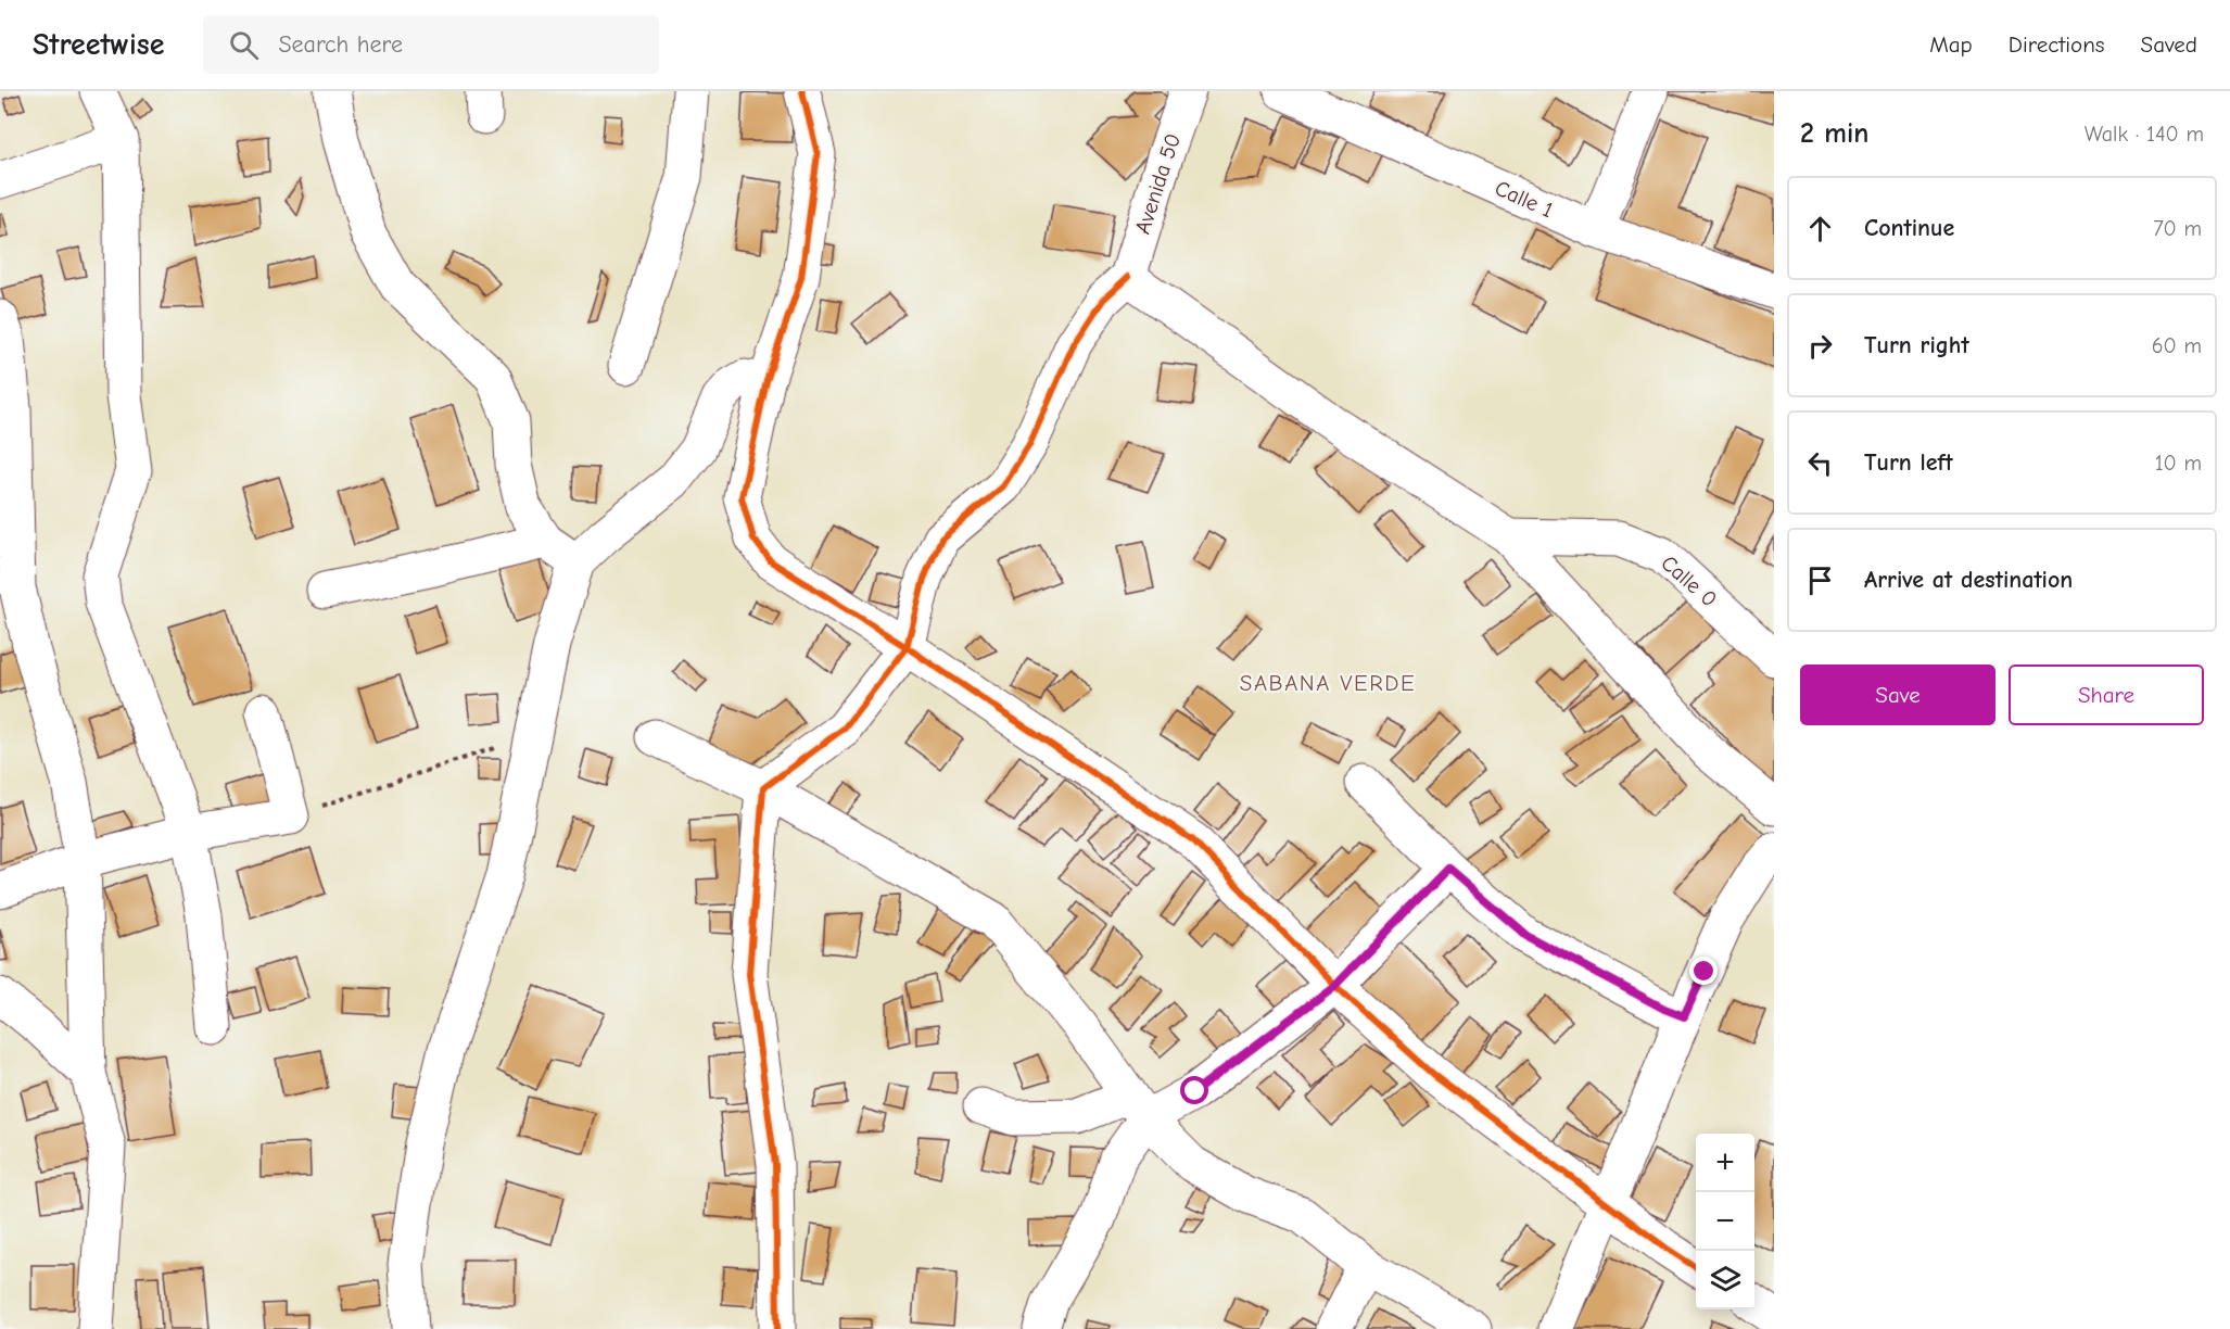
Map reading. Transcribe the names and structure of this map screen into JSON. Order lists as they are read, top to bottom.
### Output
{
  "streets": {
    "street": ["Avenida 50", "Calle 1", "Calle 0"]
  },
  "districts": ["SABANA VERDE"],
  "page": {
    "header": "Streetwise",
    "search": "Search here",
    "nav": ["Map", "Directions", "Saved"],
    "heading": ["2 min", "Walk · 140 m"],
    "list": [
      ["Continue", "70 m"],
      ["Turn right", "60 m"],
      ["Turn left", "10 m"],
      "Arrive at destination"
    ],
    "buttons": ["Save", "Share"],
    "map_buttons": ["+", "−"]
  }
}
